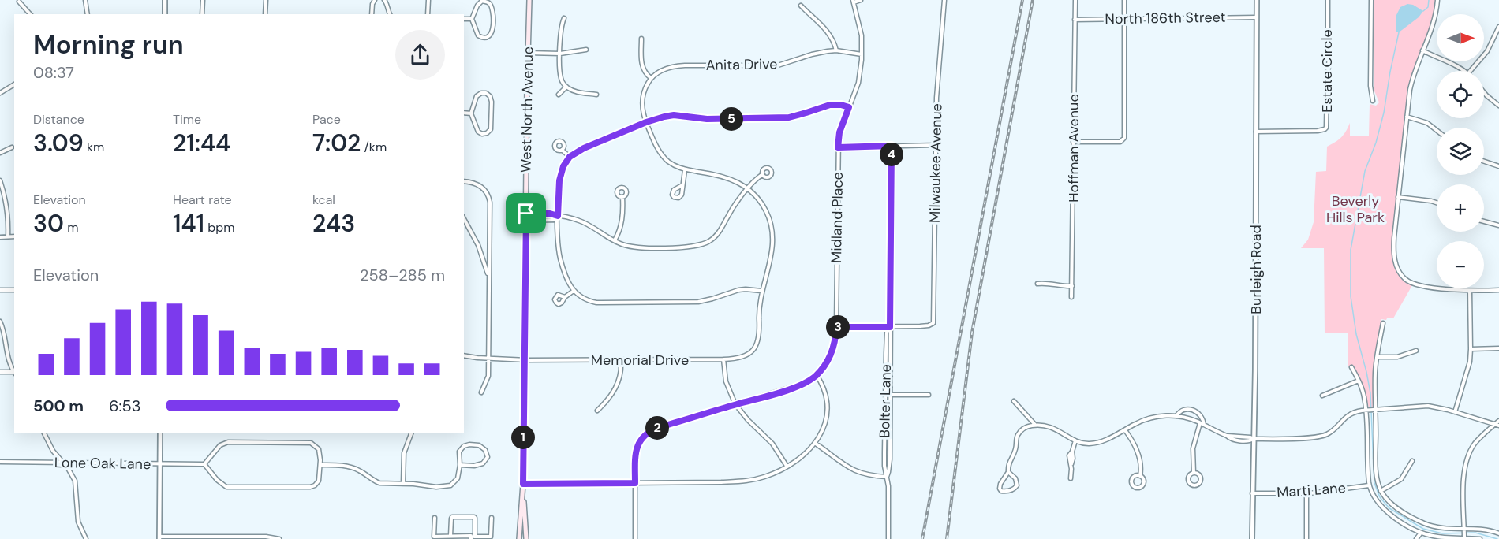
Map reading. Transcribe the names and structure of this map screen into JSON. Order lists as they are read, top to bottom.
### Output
{
  "streets": {
    "main road": ["West North Avenue"],
    "street": [
      "North 186th Street",
      "Anita Drive",
      "Estate Circle",
      "Hoffman Avenue",
      "Milwaukee Avenue",
      "Midland Place",
      "Burleigh Road",
      "Memorial Drive",
      "Bolter Lane",
      "Lone Oak Lane",
      "Marti Lane"
    ]
  },
  "crossings": [
    ["North 186th Street", "Hoffman Avenue"],
    ["North 186th Street", "Burleigh Road"],
    ["Anita Drive", "Midland Place"],
    ["Estate Circle", "Burleigh Road"],
    ["West North Avenue", "Memorial Drive"],
    ["Milwaukee Avenue", "Bolter Lane"],
    ["Burleigh Road", "Marti Lane"]
  ],
  "parks": ["Beverly Hills Park"],
  "north": "right",
  "page": {
    "map_buttons": ["+", "−"],
    "heading": ["Morning run", "08:37"],
    "stats": [
      ["Distance", "3.09 km"],
      ["Time", "21:44"],
      ["Pace", "7:02 /km"],
      ["Elevation", "30 m"],
      ["Heart rate", "141 bpm"],
      ["kcal", "243"]
    ],
    "pins": [
      "5",
      "4",
      "3",
      "2",
      "1"
    ],
    "chart": ["Elevation", "258–285 m"],
    "list": [
      {
        "name": "500 m",
        "note": "6:53"
      }
    ]
  }
}
